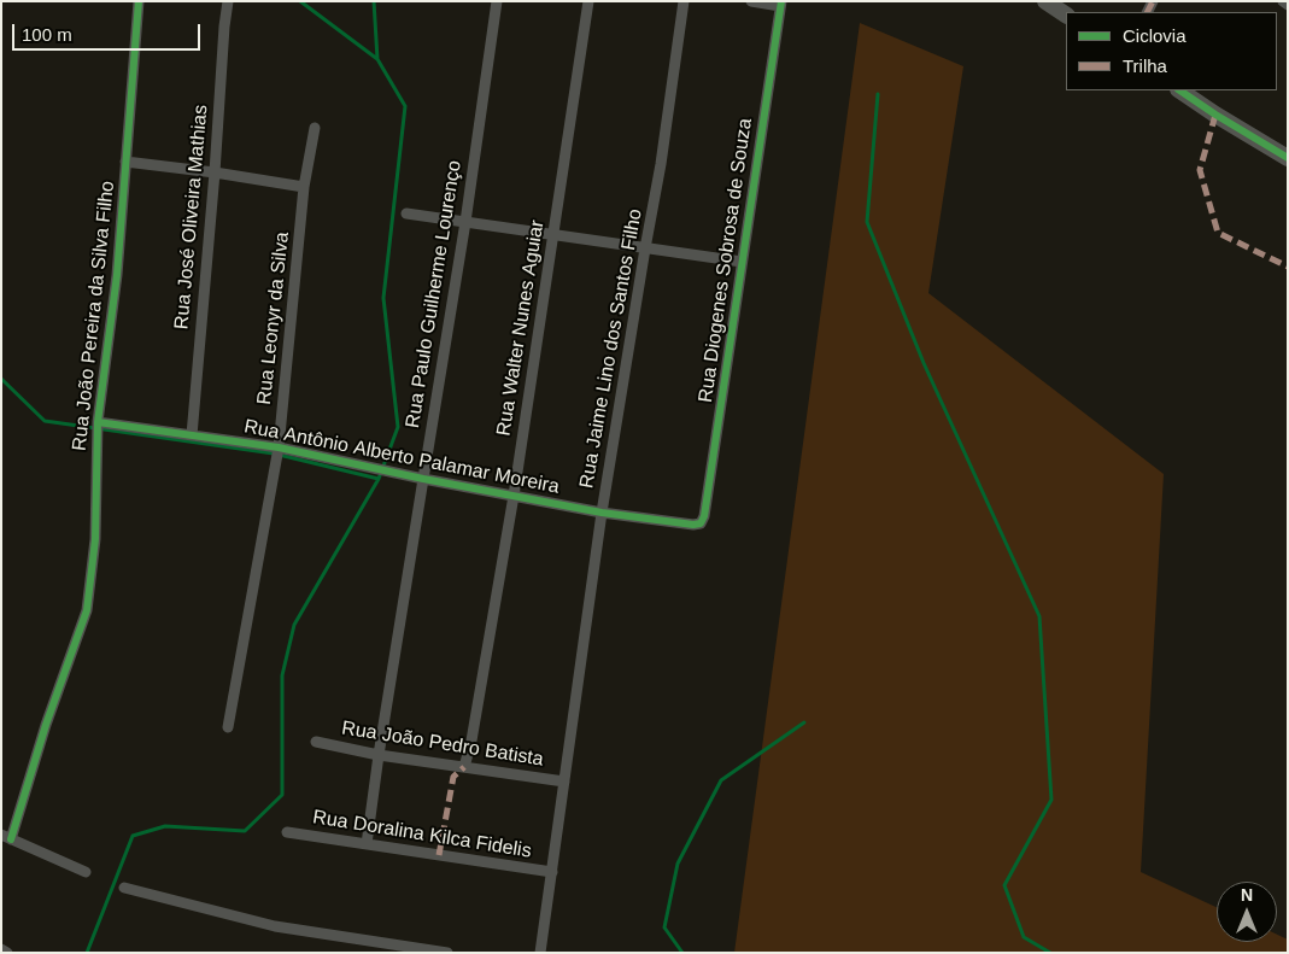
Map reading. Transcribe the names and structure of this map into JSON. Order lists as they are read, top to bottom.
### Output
{
  "streets": {
    "street": [
      "Rua José Oliveira Mathias",
      "Rua Diogenes Sobrosa de Souza",
      "Rua Paulo Guilherme Lourenço",
      "Rua João Pereira da Silva Filho",
      "Rua Leonyr da Silva",
      "Rua Walter Nunes Aguiar",
      "Rua Jaime Lino dos Santos Filho",
      "Rua Antônio Alberto Palamar Moreira",
      "Rua João Pedro Batista",
      "Rua Doralina Kilca Fidelis"
    ]
  },
  "crossings": [
    ["Rua José Oliveira Mathias", "Rua Antônio Alberto Palamar Moreira"],
    ["Rua Diogenes Sobrosa de Souza", "Rua Antônio Alberto Palamar Moreira"],
    ["Rua Paulo Guilherme Lourenço", "Rua Antônio Alberto Palamar Moreira"],
    ["Rua Paulo Guilherme Lourenço", "Rua João Pedro Batista"],
    ["Rua Paulo Guilherme Lourenço", "Rua Doralina Kilca Fidelis"],
    ["Rua João Pereira da Silva Filho", "Rua Antônio Alberto Palamar Moreira"],
    ["Rua Leonyr da Silva", "Rua Antônio Alberto Palamar Moreira"],
    ["Rua Walter Nunes Aguiar", "Rua Antônio Alberto Palamar Moreira"],
    ["Rua Walter Nunes Aguiar", "Rua João Pedro Batista"],
    ["Rua Jaime Lino dos Santos Filho", "Rua Antônio Alberto Palamar Moreira"],
    ["Rua Jaime Lino dos Santos Filho", "Rua João Pedro Batista"],
    ["Rua Jaime Lino dos Santos Filho", "Rua Doralina Kilca Fidelis"]
  ],
  "legend": ["Ciclovia", "Trilha"],
  "scale_bar": "100 m",
  "north": "top"
}
